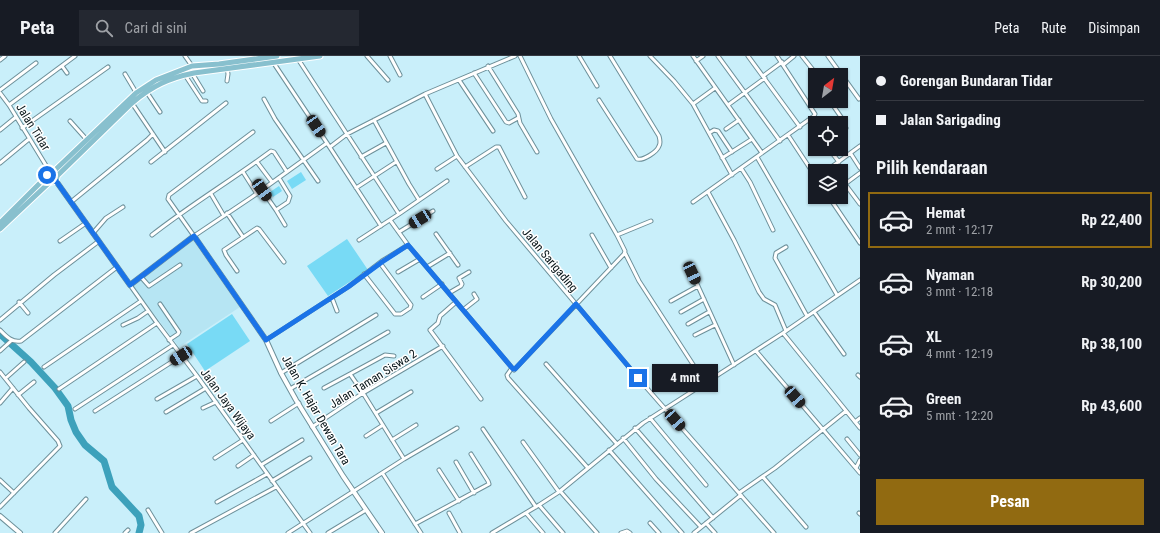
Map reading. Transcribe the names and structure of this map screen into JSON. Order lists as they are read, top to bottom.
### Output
{
  "streets": {
    "street": [
      "Jalan Tidar",
      "Jalan Sarigading",
      "Jalan Taman Siswa 2",
      "Jalan Jaya Wijaya",
      "Jalan K. Hajar Dewan Tara"
    ]
  },
  "crossings": [
    ["Jalan Taman Siswa 2", "Jalan K. Hajar Dewan Tara"]
  ],
  "north": "top right",
  "page": {
    "header": "Peta",
    "search": "Cari di sini",
    "nav": ["Peta", "Rute", "Disimpan"],
    "banner": ["Gorengan Bundaran Tidar", "Jalan Sarigading"],
    "heading": "Pilih kendaraan",
    "list": [
      {
        "name": "Hemat",
        "note": "2 mnt · 12:17",
        "value": "Rp 22,400"
      },
      {
        "name": "Nyaman",
        "note": "3 mnt · 12:18",
        "value": "Rp 30,200"
      },
      {
        "name": "XL",
        "note": "4 mnt · 12:19",
        "value": "Rp 38,100"
      },
      {
        "name": "Green",
        "note": "5 mnt · 12:20",
        "value": "Rp 43,600"
      }
    ],
    "bubble": "4 mnt",
    "buttons": "Pesan"
  }
}
